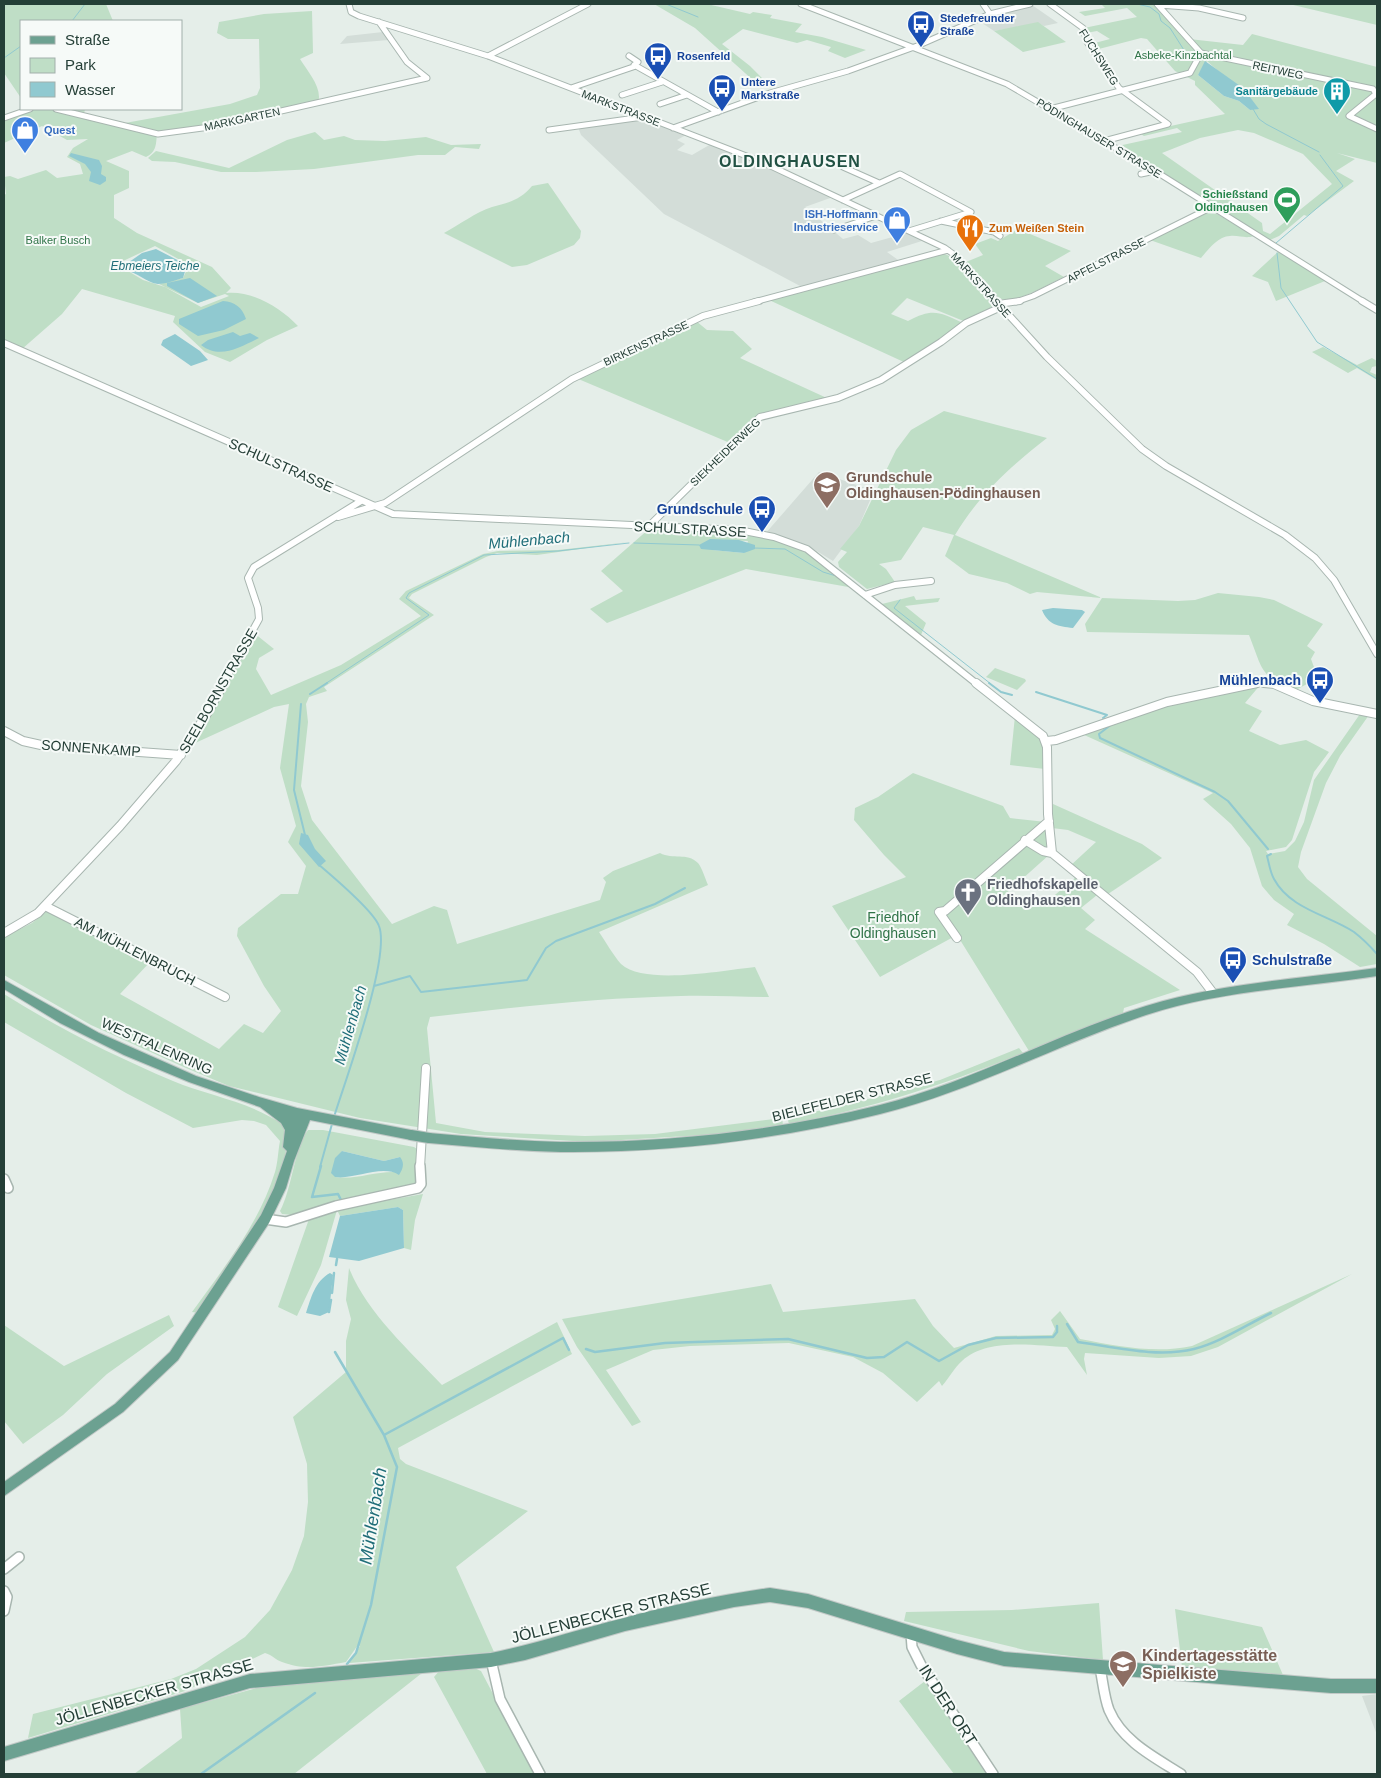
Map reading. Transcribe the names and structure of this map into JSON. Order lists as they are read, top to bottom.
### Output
{
  "streets": {
    "main road": ["WESTFALENRING", "BIELEFELDER STRASSE", "JÖLLENBECKER STRASSE"],
    "street": [
      "FUCHSWEG",
      "REITWEG",
      "MARKSTRASSE",
      "MARKGARTEN",
      "PÖDINGHAUSER STRASSE",
      "APFELSTRASSE",
      "BIRKENSTRASSE",
      "SIEKHEIDERWEG",
      "SCHULSTRASSE",
      "SEELBORNSTRASSE",
      "SONNENKAMP",
      "AM MÜHLENBRUCH",
      "IN DER ORT"
    ]
  },
  "crossings": [
    ["FUCHSWEG", "PÖDINGHAUSER STRASSE"],
    ["MARKSTRASSE", "MARKGARTEN"],
    ["MARKSTRASSE", "APFELSTRASSE"],
    ["MARKSTRASSE", "BIRKENSTRASSE"],
    ["MARKSTRASSE", "SIEKHEIDERWEG"],
    ["PÖDINGHAUSER STRASSE", "APFELSTRASSE"],
    ["APFELSTRASSE", "SIEKHEIDERWEG"],
    ["BIRKENSTRASSE", "SCHULSTRASSE"],
    ["BIRKENSTRASSE", "SEELBORNSTRASSE"],
    ["SIEKHEIDERWEG", "SCHULSTRASSE"],
    ["SCHULSTRASSE", "SEELBORNSTRASSE"],
    ["SEELBORNSTRASSE", "SONNENKAMP"],
    ["SEELBORNSTRASSE", "AM MÜHLENBRUCH"],
    ["WESTFALENRING", "BIELEFELDER STRASSE"],
    ["JÖLLENBECKER STRASSE", "IN DER ORT"]
  ],
  "districts": ["OLDINGHAUSEN"],
  "water": ["Ebmeiers Teiche", "Mühlenbach"],
  "parks": ["Asbeke-Kinzbachtal", "Balker Busch", "Friedhof Oldinghausen"],
  "places": {
    "bus stop": [
      "Stedefreunder Straße",
      "Rosenfeld",
      "Untere Markstraße",
      "Grundschule",
      "Mühlenbach",
      "Schulstraße"
    ],
    "building": ["Sanitärgebäude"],
    "shop": ["Quest", "ISH-Hoffmann Industrieservice"],
    "sports": ["Schießstand Oldinghausen"],
    "restaurant": ["Zum Weißen Stein"],
    "school or university": ["Grundschule Oldinghausen-Pödinghausen", "Kindertagesstätte Spielkiste"],
    "church": ["Friedhofskapelle Oldinghausen"]
  },
  "legend": ["Straße", "Park", "Wasser"]
}
